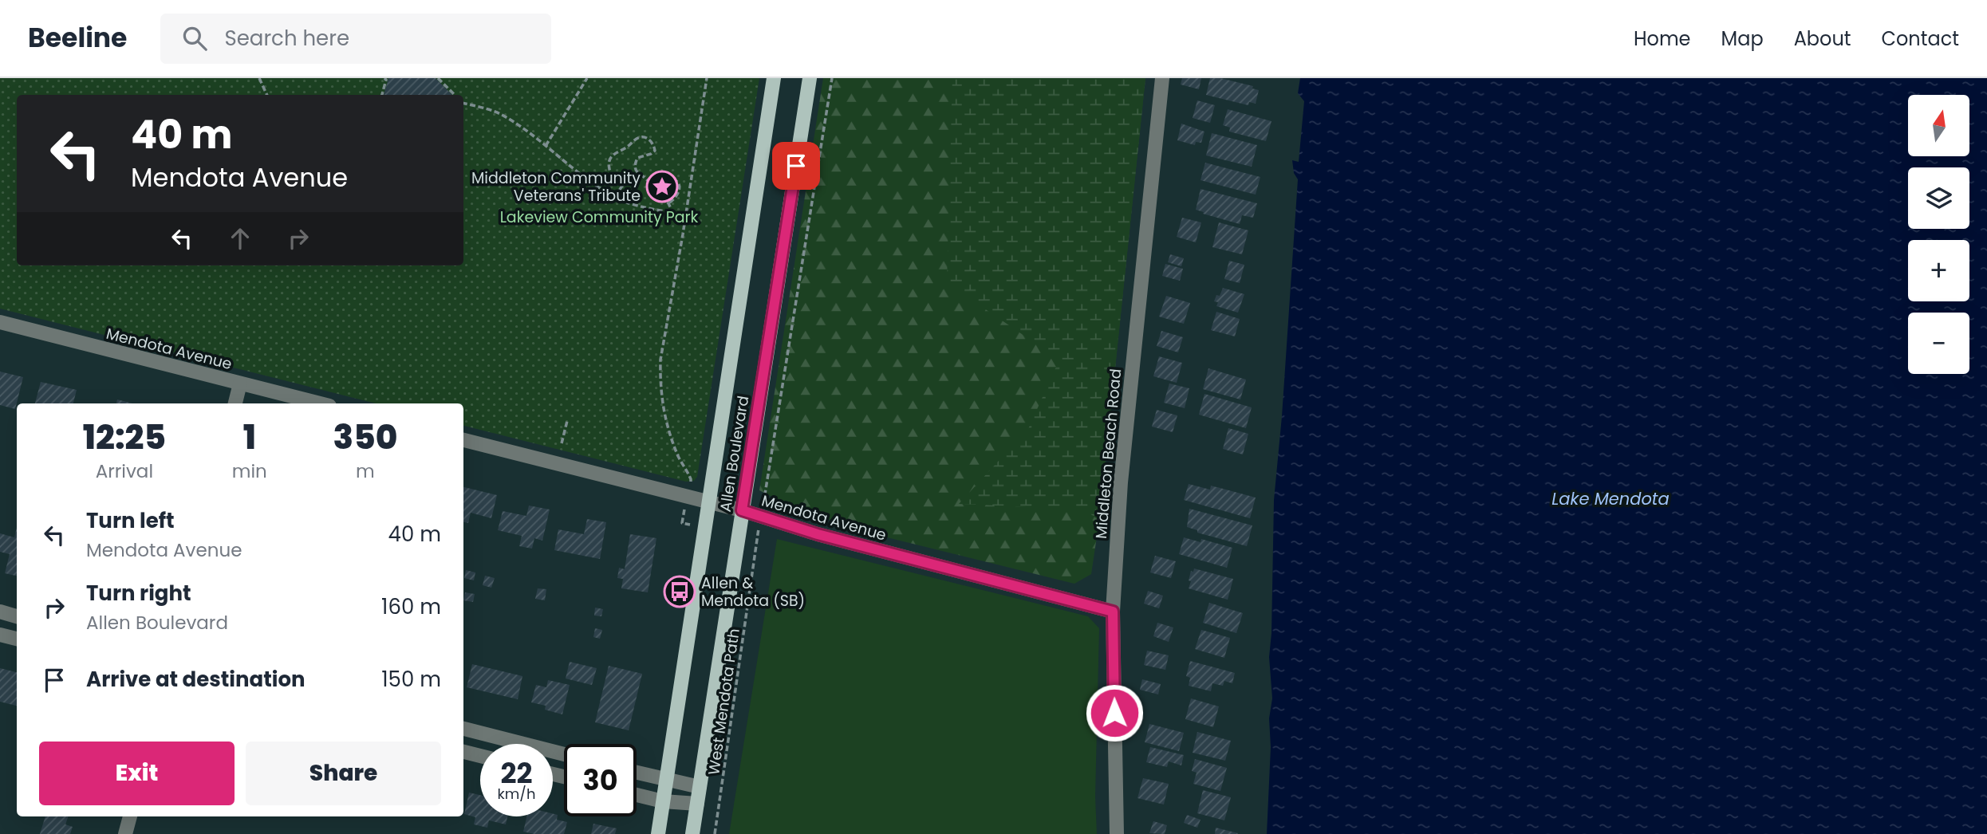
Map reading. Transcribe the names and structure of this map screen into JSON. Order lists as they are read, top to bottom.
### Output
{
  "streets": {
    "main road": ["Allen Boulevard"],
    "street": ["Mendota Avenue", "Middleton Beach Road"],
    "path": ["West Mendota Path"]
  },
  "crossings": [
    ["Mendota Avenue", "Allen Boulevard"],
    ["Mendota Avenue", "Middleton Beach Road"]
  ],
  "water": ["Lake Mendota"],
  "parks": ["Lakeview Community Park"],
  "places": {
    "place": ["Middleton Community Veterans' Tribute"],
    "bus stop": ["Allen & Mendota (SB)"]
  },
  "north": "top",
  "page": {
    "header": "Beeline",
    "search": "Search here",
    "nav": [
      "Home",
      "Map",
      "About",
      "Contact"
    ],
    "map_buttons": ["+", "−"],
    "turn": ["40 m", "Mendota Avenue"],
    "eta": [
      "12:25",
      "Arrival",
      "1",
      "min",
      "350",
      "m"
    ],
    "list": [
      {
        "name": "Turn left",
        "note": "Mendota Avenue",
        "value": "40 m"
      },
      {
        "name": "Turn right",
        "note": "Allen Boulevard",
        "value": "160 m"
      },
      {
        "name": "Arrive at destination",
        "value": "150 m"
      }
    ],
    "buttons": ["Exit", "Share"],
    "speed": "22 km/h",
    "limit": "30"
  }
}
